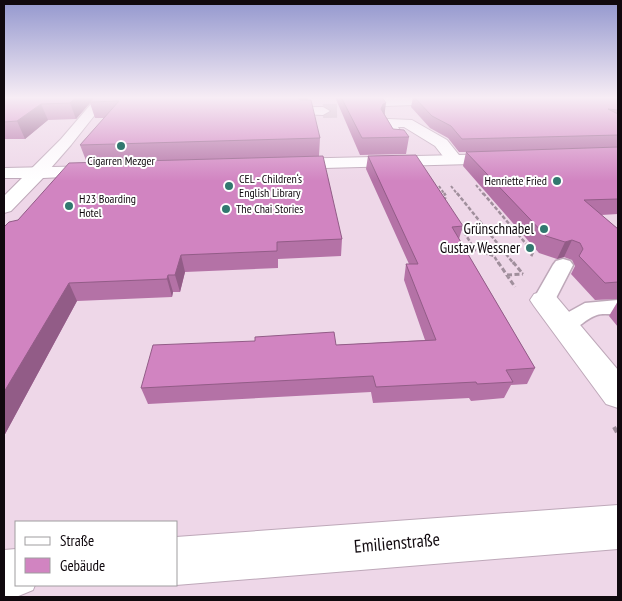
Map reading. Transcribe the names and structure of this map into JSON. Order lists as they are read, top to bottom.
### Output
{
  "streets": {
    "street": ["Emilienstraße"]
  },
  "places": [
    "Cigarren Mezger",
    "Henriette Fried",
    "CEL - Children‘s English Library",
    "H23 Boarding Hotel",
    "The Chai Stories",
    "Grünschnabel",
    "Gustav Wessner"
  ],
  "legend": ["Straße", "Gebäude"]
}
